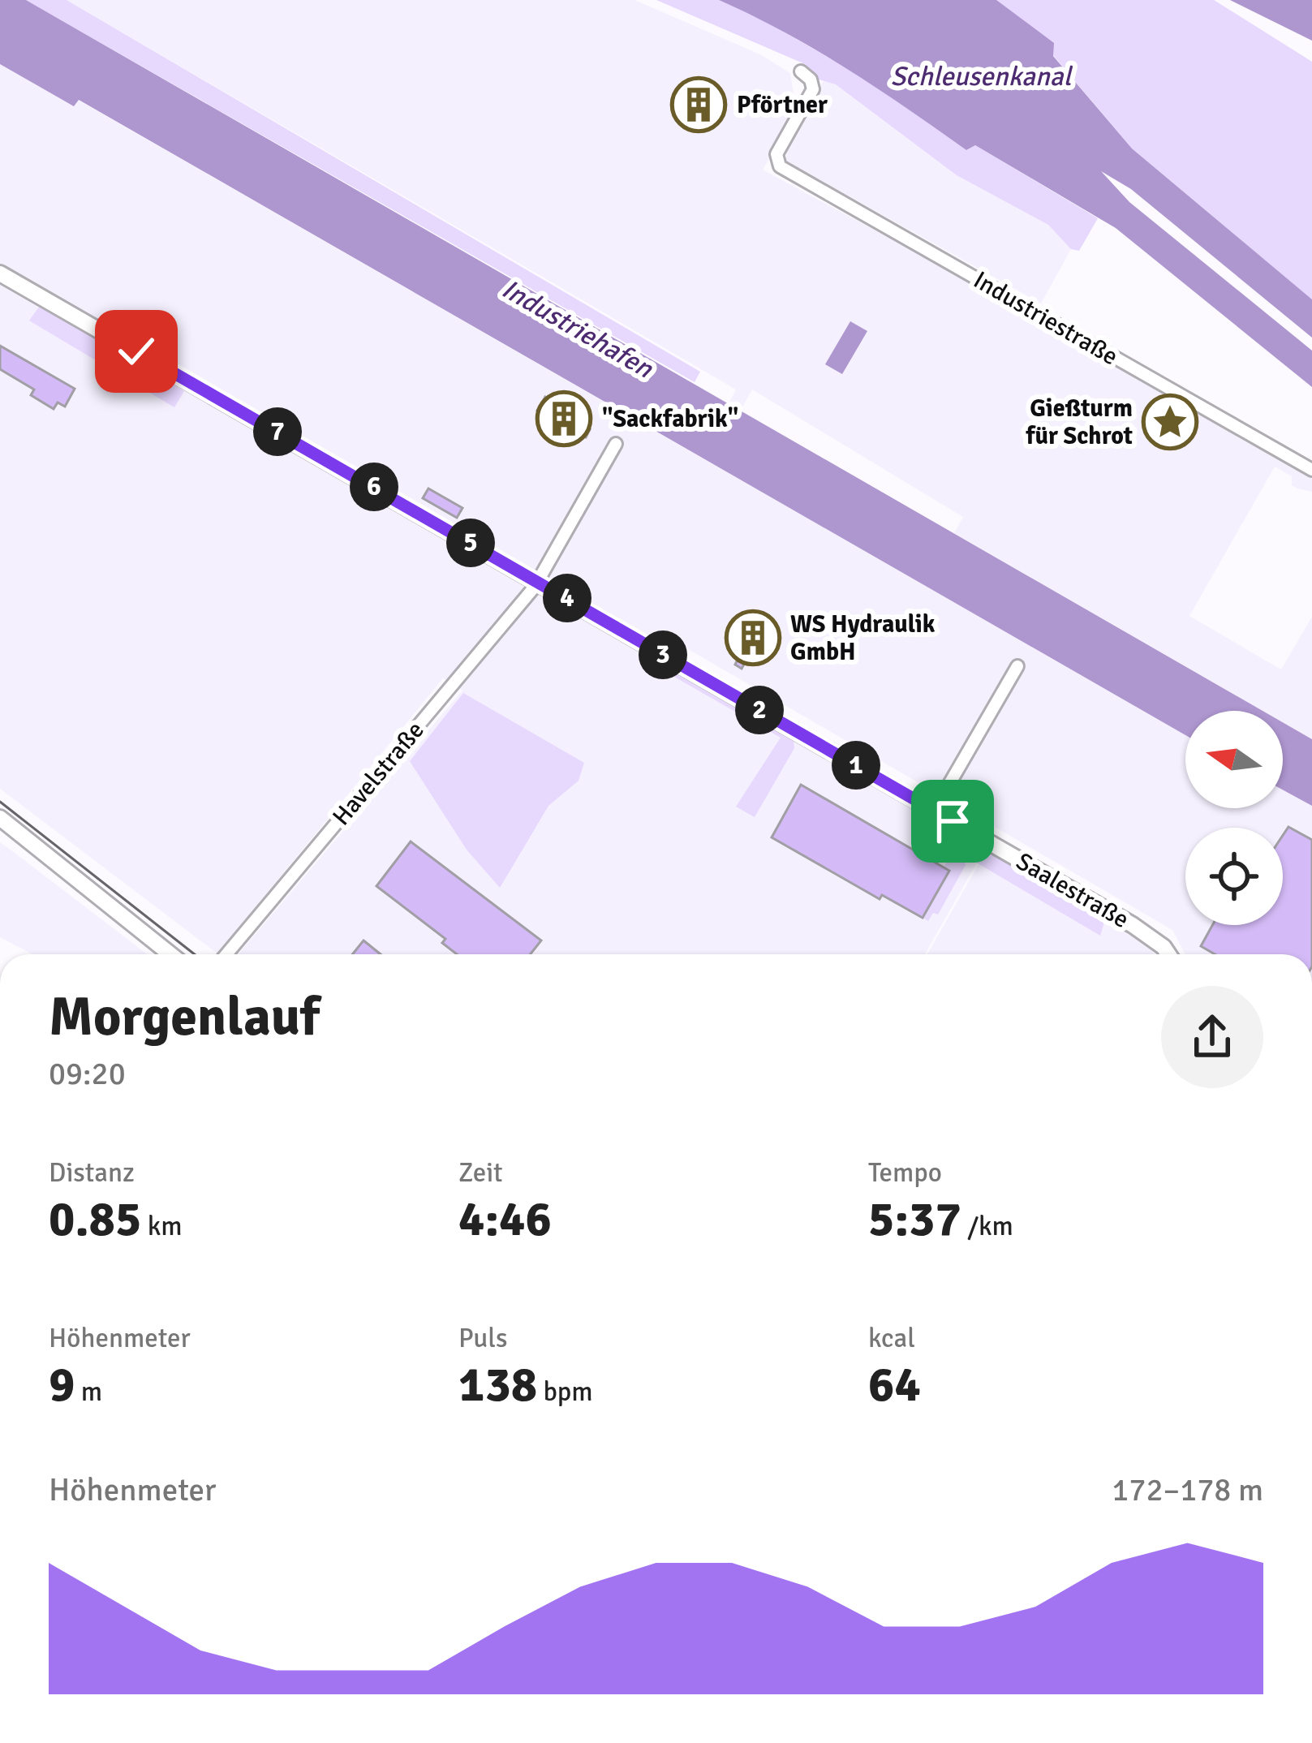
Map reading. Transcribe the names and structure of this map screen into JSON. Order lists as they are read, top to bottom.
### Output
{
  "streets": {
    "main road": ["Saalestraße"],
    "street": ["Industriestraße", "Havelstraße"]
  },
  "crossings": [
    ["Havelstraße", "Saalestraße"]
  ],
  "water": ["Schleusenkanal", "Industriehafen"],
  "places": {
    "building": ["Pförtner", "\"Sackfabrik\"", "WS Hydraulik GmbH"],
    "place": ["Gießturm für Schrot"]
  },
  "north": "left",
  "page": {
    "pins": [
      "7",
      "6",
      "5",
      "4",
      "3",
      "2",
      "1"
    ],
    "heading": ["Morgenlauf", "09:20"],
    "stats": [
      ["Distanz", "0.85 km"],
      ["Zeit", "4:46"],
      ["Tempo", "5:37 /km"],
      ["Höhenmeter", "9 m"],
      ["Puls", "138 bpm"],
      ["kcal", "64"]
    ],
    "chart": ["Höhenmeter", "172–178 m"]
  }
}
